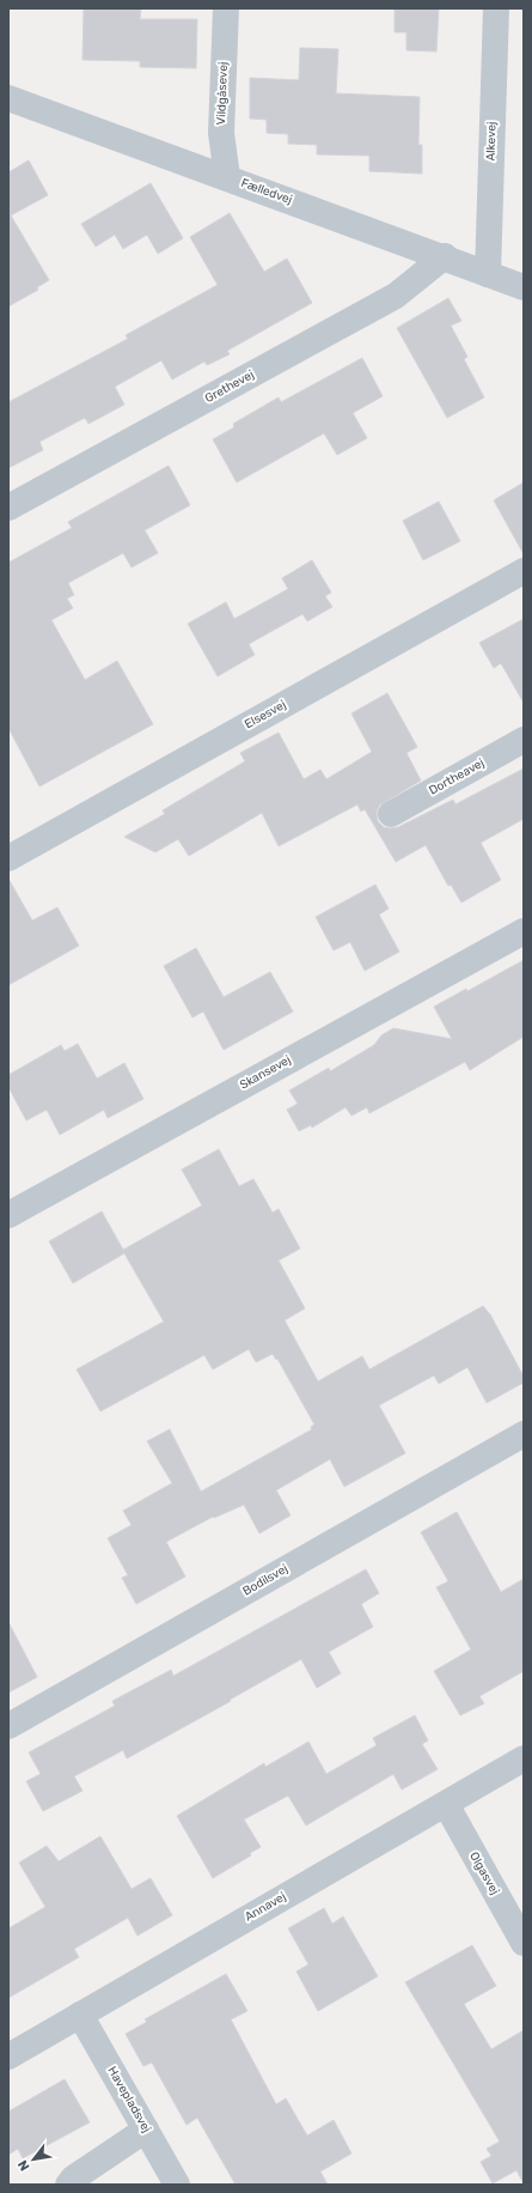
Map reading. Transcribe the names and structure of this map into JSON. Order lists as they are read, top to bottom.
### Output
{
  "streets": {
    "street": [
      "Vildgåsevej",
      "Alkevej",
      "Fælledvej",
      "Grethevej",
      "Elsesvej",
      "Dortheavej",
      "Skansevej",
      "Bodilsvej",
      "Olgasvej",
      "Annavej",
      "Havepladsvej"
    ]
  },
  "crossings": [
    ["Vildgåsevej", "Fælledvej"],
    ["Alkevej", "Fælledvej"],
    ["Fælledvej", "Grethevej"],
    ["Olgasvej", "Annavej"],
    ["Annavej", "Havepladsvej"]
  ],
  "north": "bottom left"
}
